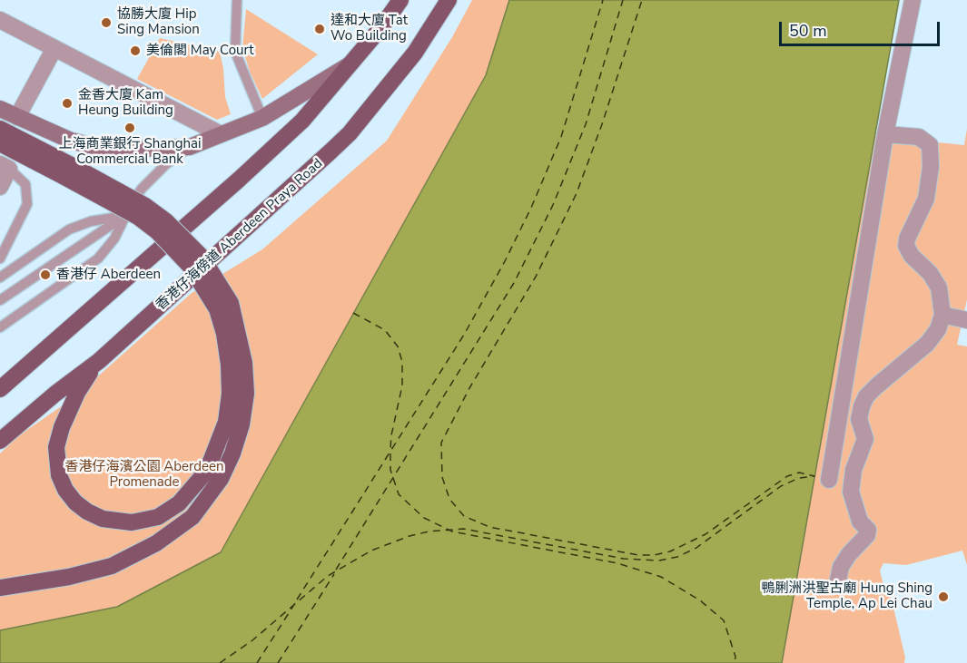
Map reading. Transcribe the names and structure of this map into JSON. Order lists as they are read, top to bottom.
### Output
{
  "streets": {
    "main road": ["香港仔海傍道 Aberdeen Praya Road"]
  },
  "parks": ["香港仔海濱公園 Aberdeen Promenade"],
  "places": [
    "協勝大廈 Hip Sing Mansion",
    "達和大廈 Tat Wo Building",
    "美倫閣 May Court",
    "金香大廈 Kam Heung Building",
    "上海商業銀行 Shanghai Commercial Bank",
    "香港仔 Aberdeen",
    "鴨脷洲洪聖古廟 Hung Shing Temple, Ap Lei Chau"
  ],
  "scale_bar": "50 m"
}
